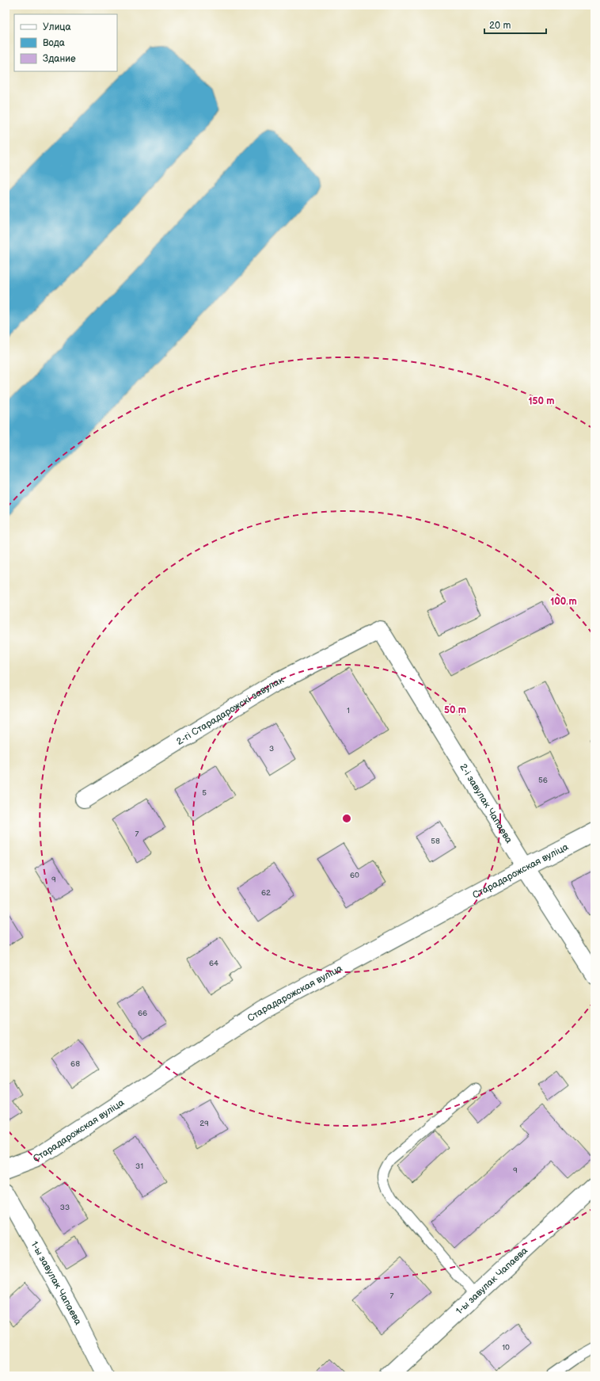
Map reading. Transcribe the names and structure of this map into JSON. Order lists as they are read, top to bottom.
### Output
{
  "streets": {
    "street": [
      "2-гі Старадарожскі завулак",
      "2-і завулак Чапаева",
      "Старадарожская вуліца",
      "1-ы завулак Чапаева"
    ]
  },
  "crossings": [
    ["2-гі Старадарожскі завулак", "2-і завулак Чапаева"],
    ["2-і завулак Чапаева", "Старадарожская вуліца"]
  ],
  "house_numbers": [
    "1",
    "3",
    "56",
    "5",
    "7",
    "58",
    "60",
    "9",
    "62",
    "64",
    "66",
    "68",
    "29",
    "31",
    "9",
    "33",
    "7",
    "10"
  ],
  "legend": ["Улица", "Вода", "Здание"],
  "scale_bar": "20 m",
  "rings": ["150 m", "100 m", "50 m"]
}
